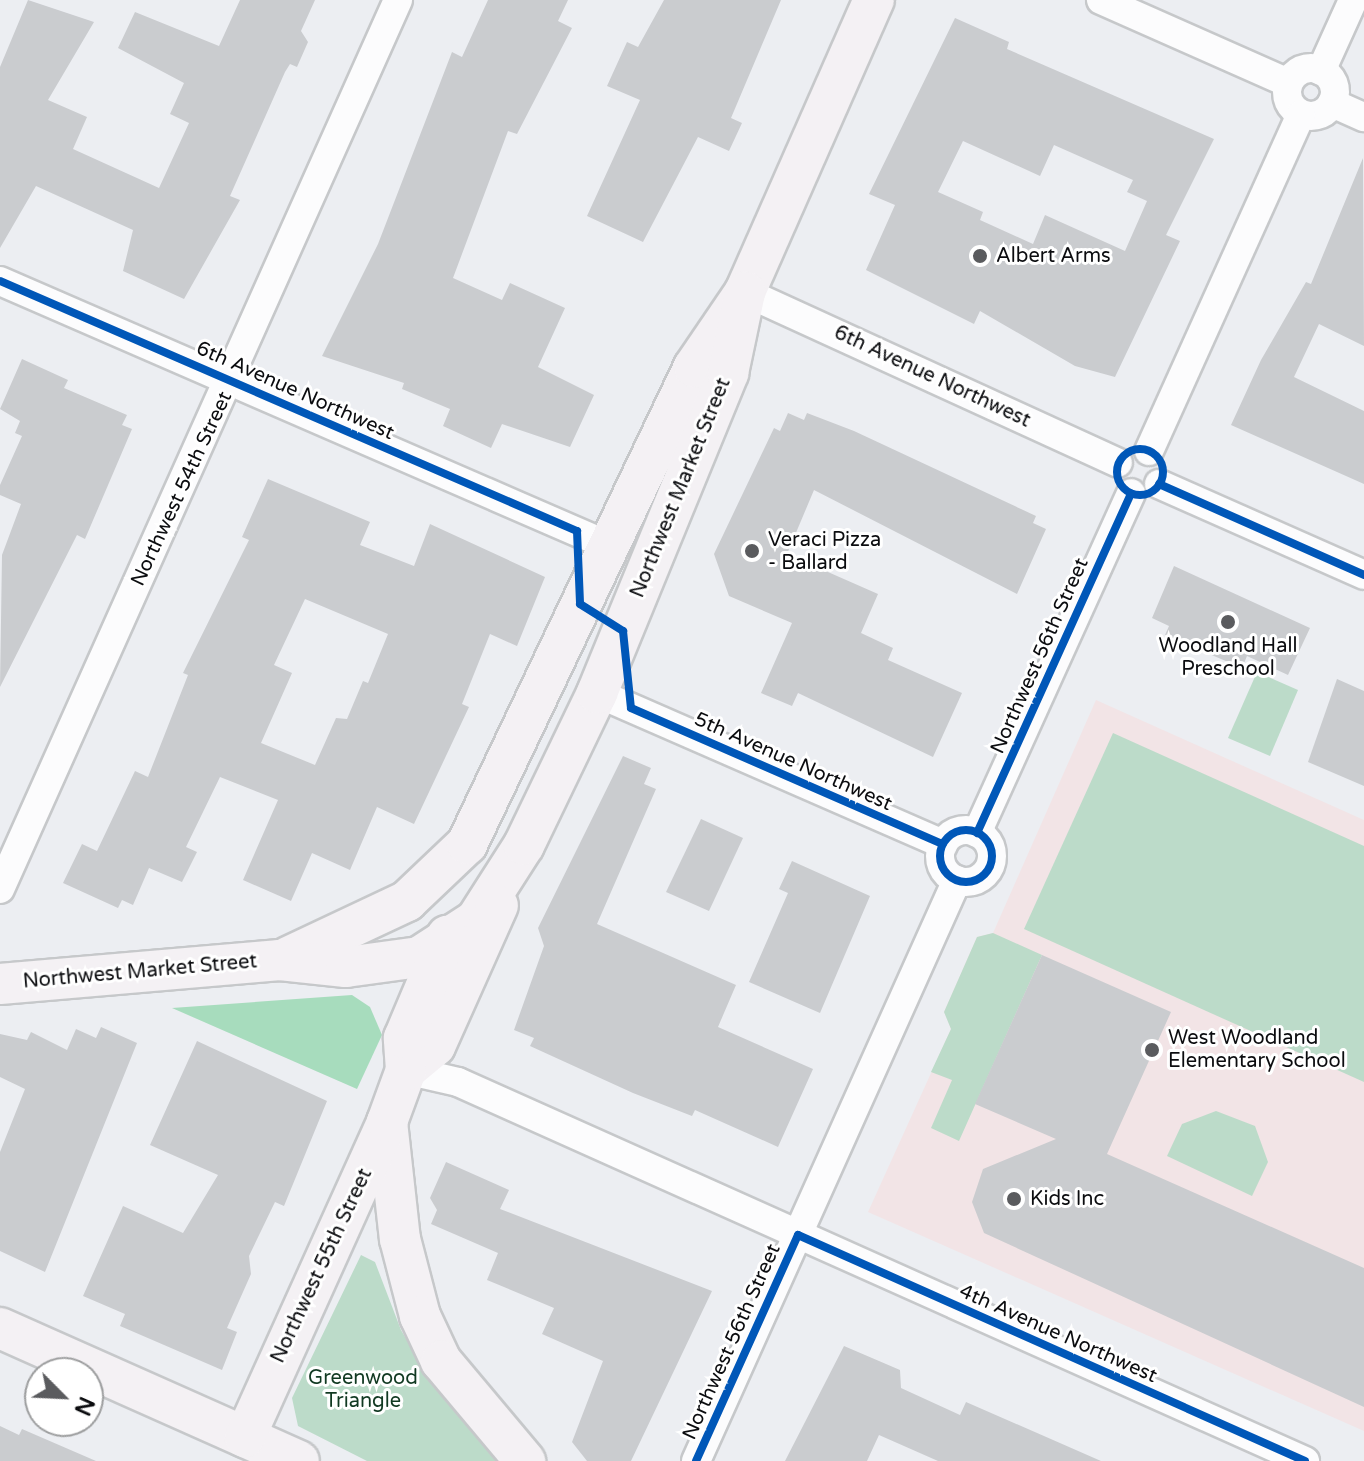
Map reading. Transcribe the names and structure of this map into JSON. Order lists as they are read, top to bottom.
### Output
{
  "streets": {
    "main road": ["Northwest Market Street", "Northwest 55th Street"],
    "street": [
      "6th Avenue Northwest",
      "Northwest 54th Street",
      "Northwest 56th Street",
      "5th Avenue Northwest",
      "4th Avenue Northwest"
    ]
  },
  "crossings": [
    ["6th Avenue Northwest", "Northwest Market Street"],
    ["6th Avenue Northwest", "Northwest 54th Street"],
    ["6th Avenue Northwest", "Northwest 56th Street"],
    ["Northwest Market Street", "5th Avenue Northwest"],
    ["Northwest Market Street", "Northwest 55th Street"],
    ["Northwest 56th Street", "5th Avenue Northwest"],
    ["Northwest 56th Street", "4th Avenue Northwest"],
    ["Northwest 55th Street", "4th Avenue Northwest"]
  ],
  "parks": ["Greenwood Triangle"],
  "places": [
    "Albert Arms",
    "Veraci Pizza - Ballard",
    "Woodland Hall Preschool",
    "West Woodland Elementary School",
    "Kids Inc"
  ],
  "north": "bottom right"
}
